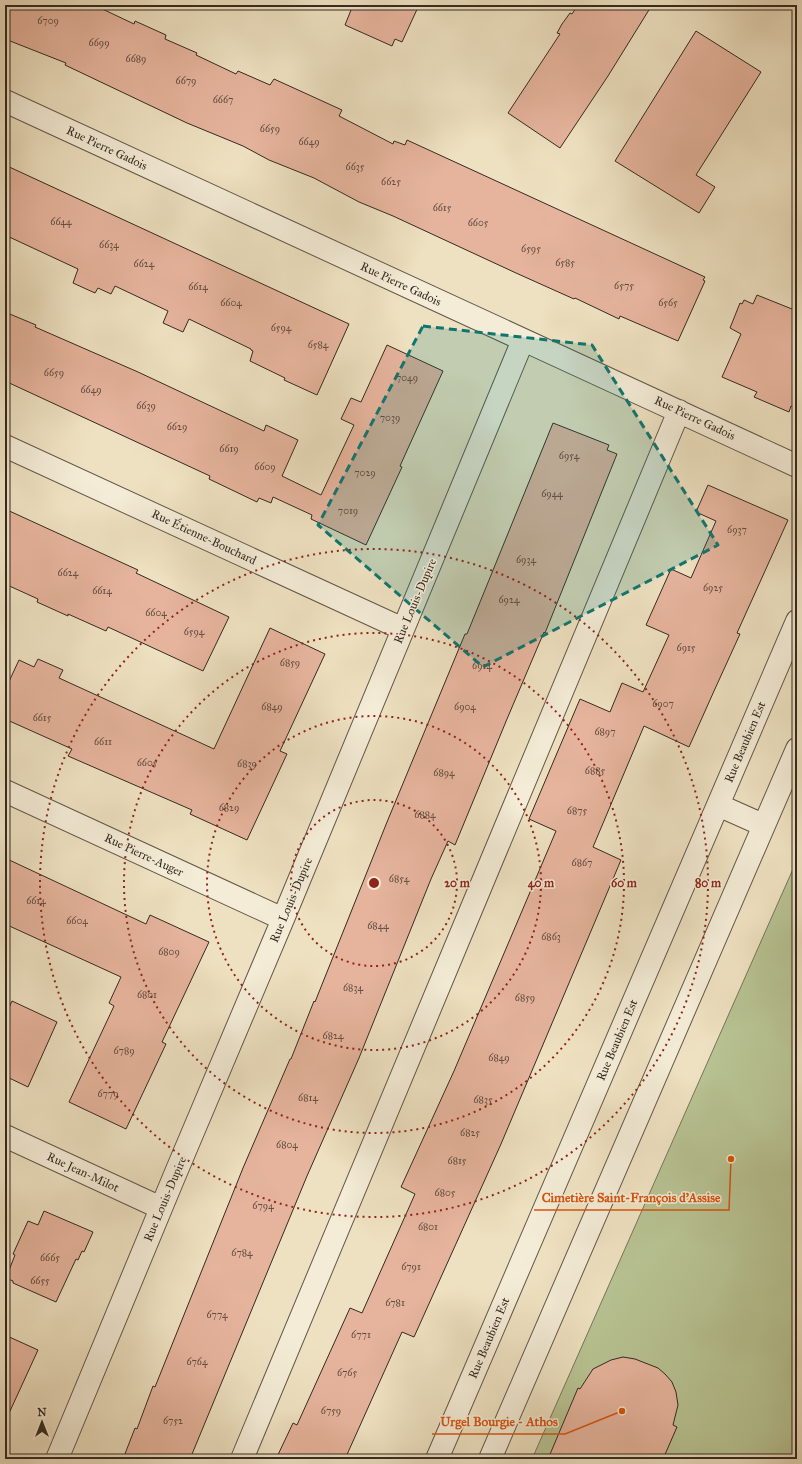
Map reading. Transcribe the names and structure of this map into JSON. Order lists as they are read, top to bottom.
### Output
{
  "streets": {
    "street": [
      "Rue Pierre Gadois",
      "Rue Étienne-Bouchard",
      "Rue Louis-Dupire",
      "Rue Beaubien Est",
      "Rue Pierre-Auger",
      "Rue Jean-Milot"
    ]
  },
  "crossings": [
    ["Rue Pierre Gadois", "Rue Louis-Dupire"],
    ["Rue Étienne-Bouchard", "Rue Louis-Dupire"],
    ["Rue Louis-Dupire", "Rue Pierre-Auger"],
    ["Rue Louis-Dupire", "Rue Jean-Milot"]
  ],
  "places": ["Cimetière Saint-François d'Assise", "Urgel Bourgie - Athos"],
  "house_numbers": [
    "6709",
    "6699",
    "6689",
    "6679",
    "6667",
    "6659",
    "6649",
    "6635",
    "6625",
    "6615",
    "6644",
    "6605",
    "6634",
    "6595",
    "6585",
    "6624",
    "6575",
    "6614",
    "6604",
    "6565",
    "6594",
    "6584",
    "6659",
    "7049",
    "6649",
    "6639",
    "7039",
    "6629",
    "6619",
    "6954",
    "6609",
    "7029",
    "6944",
    "7019",
    "6937",
    "6934",
    "6624",
    "6925",
    "6614",
    "6924",
    "6604",
    "6594",
    "6915",
    "6859",
    "6914",
    "6907",
    "6849",
    "6904",
    "6615",
    "6897",
    "6611",
    "6605",
    "6839",
    "6885",
    "6894",
    "6829",
    "6875",
    "6884",
    "6867",
    "6854",
    "6614",
    "6604",
    "6844",
    "6863",
    "6809",
    "6834",
    "6801",
    "6859",
    "6824",
    "6789",
    "6849",
    "6779",
    "6814",
    "6835",
    "6825",
    "6804",
    "6815",
    "6805",
    "6794",
    "6801",
    "6784",
    "6665",
    "6791",
    "6655",
    "6781",
    "6774",
    "6771",
    "6764",
    "6765",
    "6759",
    "6752"
  ],
  "north": "top",
  "rings": [
    "20 m",
    "40 m",
    "60 m",
    "80 m"
  ]
}
